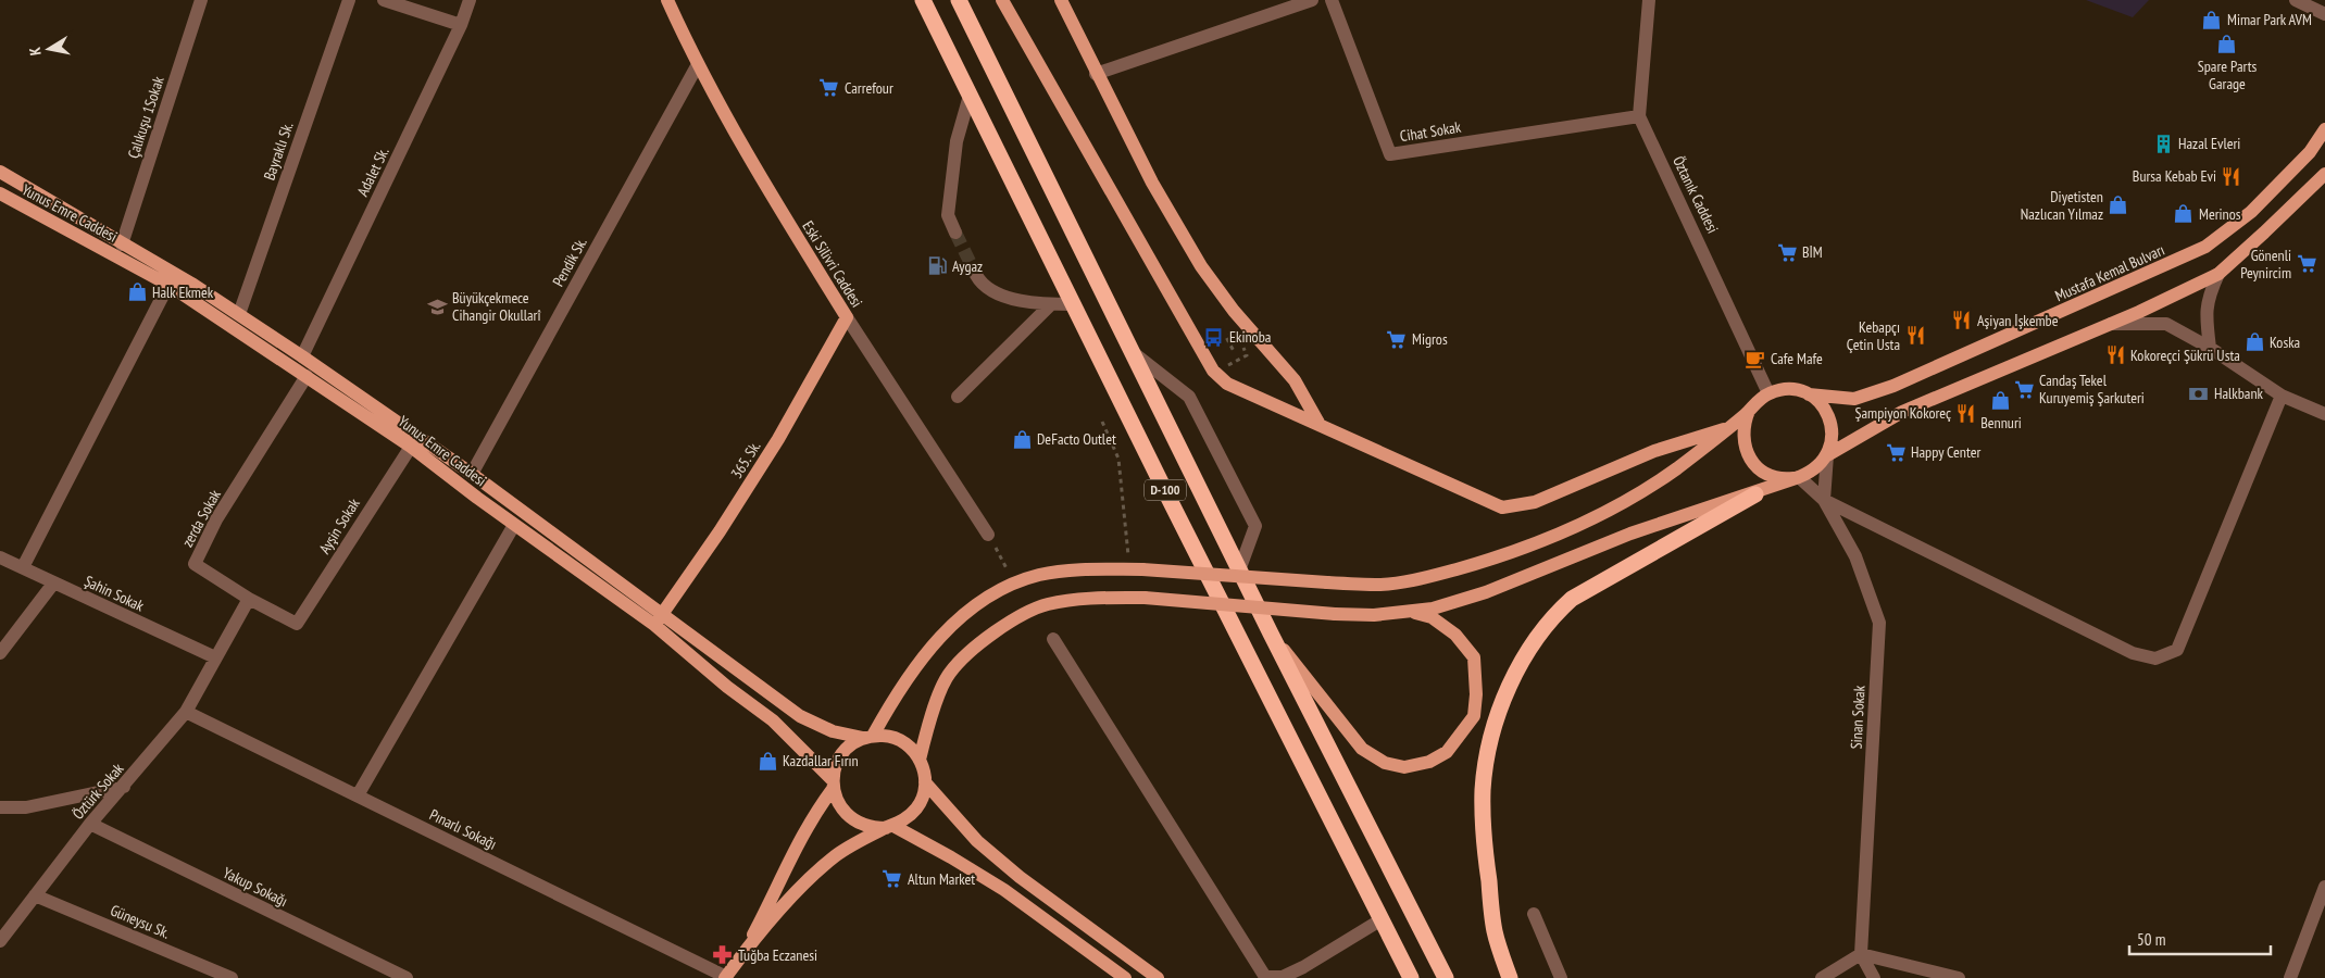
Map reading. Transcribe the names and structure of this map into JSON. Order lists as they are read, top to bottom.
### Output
{
  "streets": {
    "highway": ["D-100"],
    "main road": [
      "Yunus Emre Caddesi",
      "Eski Silivri Caddesi",
      "Mustafa Kemal Bulvarı",
      "365. Sk."
    ],
    "street": [
      "Çalıkuşu 1Sokak",
      "Cihat Sokak",
      "Bayraklı Sk.",
      "Adalet Sk.",
      "Öztanık Caddesi",
      "Pendik Sk.",
      "zerda Sokak",
      "Ayşin Sokak",
      "Şahin Sokak",
      "Sinan Sokak",
      "Öztürk Sokak",
      "Pınarlı Sokağı",
      "Yakup Sokağı",
      "Güneysu Sk."
    ]
  },
  "crossings": [
    ["Cihat Sokak", "Öztanık Caddesi"],
    ["Öztanık Caddesi", "Mustafa Kemal Bulvarı"],
    ["Öztanık Caddesi", "Sinan Sokak"],
    ["Yunus Emre Caddesi", "365. Sk."],
    ["Yunus Emre Caddesi", "zerda Sokak"],
    ["Yunus Emre Caddesi", "Ayşin Sokak"],
    ["Pendik Sk.", "Eski Silivri Caddesi"],
    ["Eski Silivri Caddesi", "365. Sk."],
    ["Mustafa Kemal Bulvarı", "Sinan Sokak"],
    ["zerda Sokak", "Ayşin Sokak"],
    ["Şahin Sokak", "Öztürk Sokak"],
    ["Öztürk Sokak", "Pınarlı Sokağı"],
    ["Öztürk Sokak", "Yakup Sokağı"],
    ["Öztürk Sokak", "Güneysu Sk."]
  ],
  "places": {
    "shop": [
      "Mimar Park AVM",
      "Spare Parts Garage",
      "Diyetisten Nazlıcan Yılmaz",
      "Merinos",
      "Halk Ekmek",
      "Koska",
      "Bennuri",
      "DeFacto Outlet",
      "Kazdallar Fırın"
    ],
    "supermarket": [
      "Carrefour",
      "BİM",
      "Gönenli Peynircim",
      "Migros",
      "Candaş Tekel Kuruyemiş Şarkuteri",
      "Happy Center",
      "Altun Market"
    ],
    "building": ["Hazal Evleri"],
    "restaurant": [
      "Bursa Kebab Evi",
      "Aşiyan İşkembe",
      "Kebapçı Çetin Usta",
      "Kokoreçci Şükrü Usta",
      "Şampiyon Kokoreç"
    ],
    "fuel station": ["Aygaz"],
    "school or university": ["Büyükçekmece Cihangir Okullarî"],
    "bus stop": ["Ekinoba"],
    "cafe": ["Cafe Mafe"],
    "bank": ["Halkbank"],
    "pharmacy": ["Tuğba Eczanesi"]
  },
  "scale_bar": "50 m",
  "north": "left"
}
